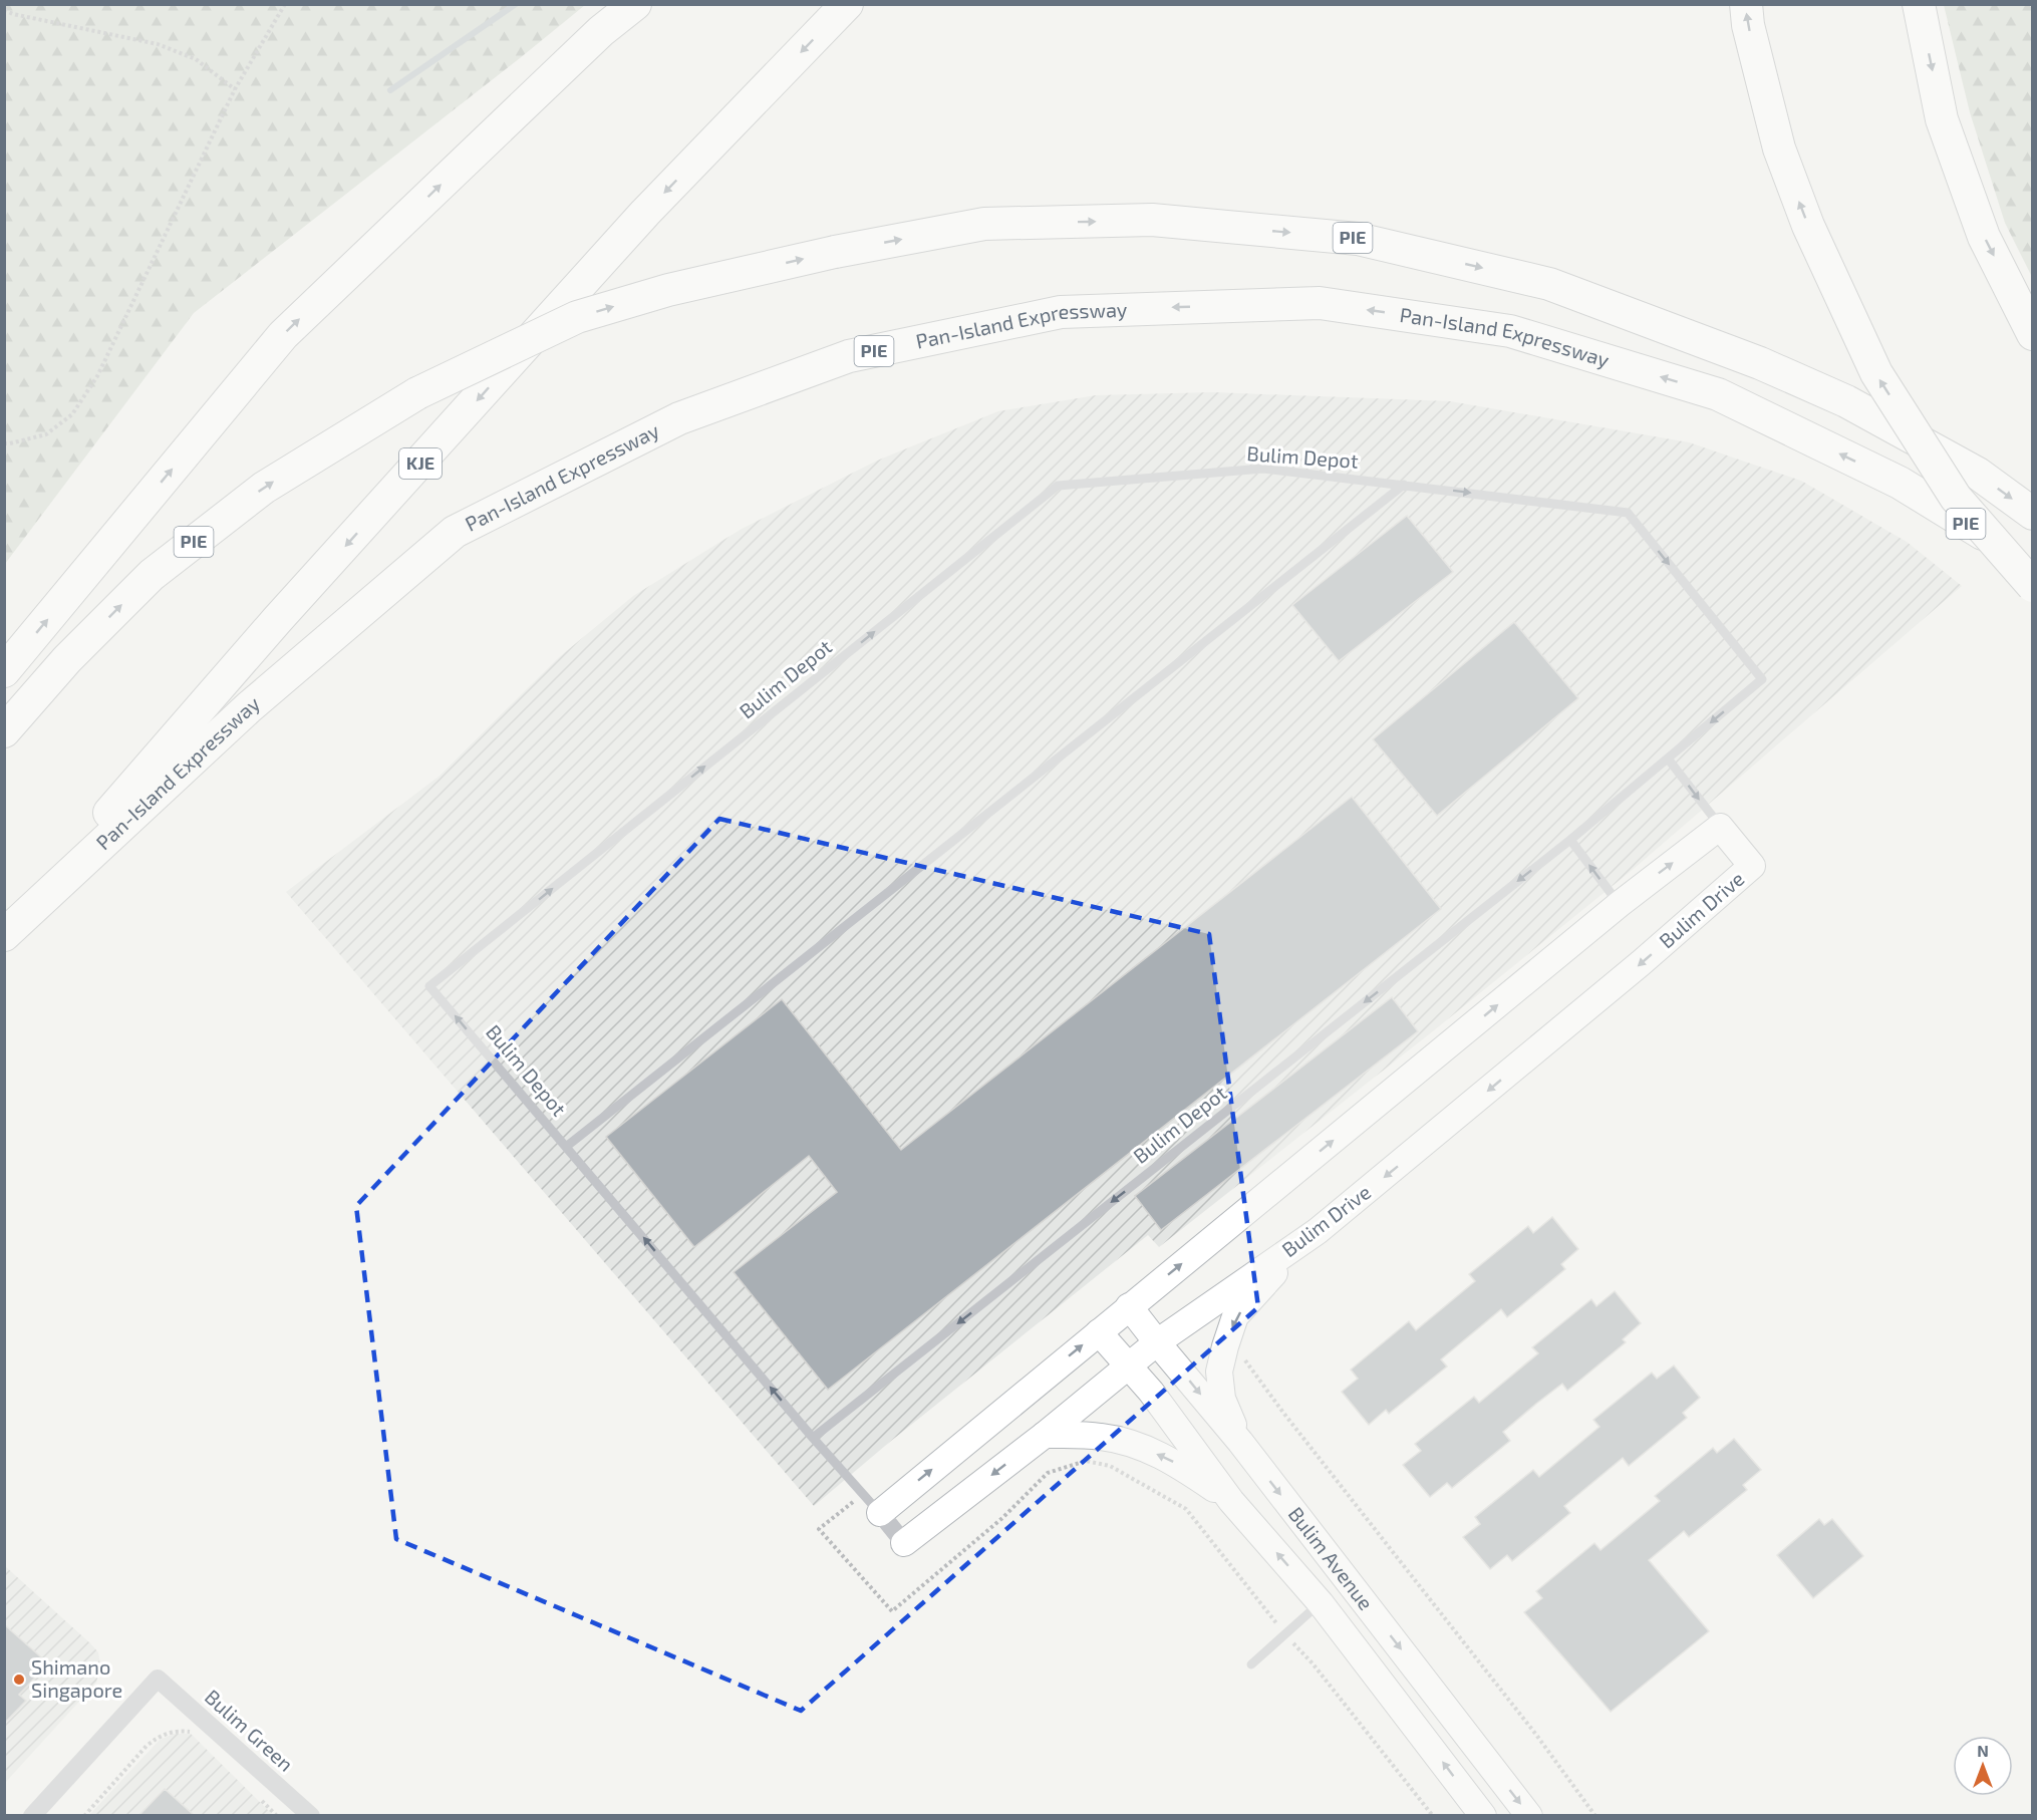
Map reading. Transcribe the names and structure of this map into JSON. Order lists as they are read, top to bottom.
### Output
{
  "streets": {
    "highway": ["PIE", "Pan-Island Expressway", "KJE"],
    "street": ["Bulim Drive", "Bulim Avenue", "Bulim Green"],
    "lane": ["Bulim Depot"]
  },
  "crossings": [
    ["Pan-Island Expressway", "KJE"],
    ["Bulim Depot", "Bulim Drive"],
    ["Bulim Drive", "Bulim Avenue"]
  ],
  "places": ["Shimano Singapore"],
  "north": "top"
}
